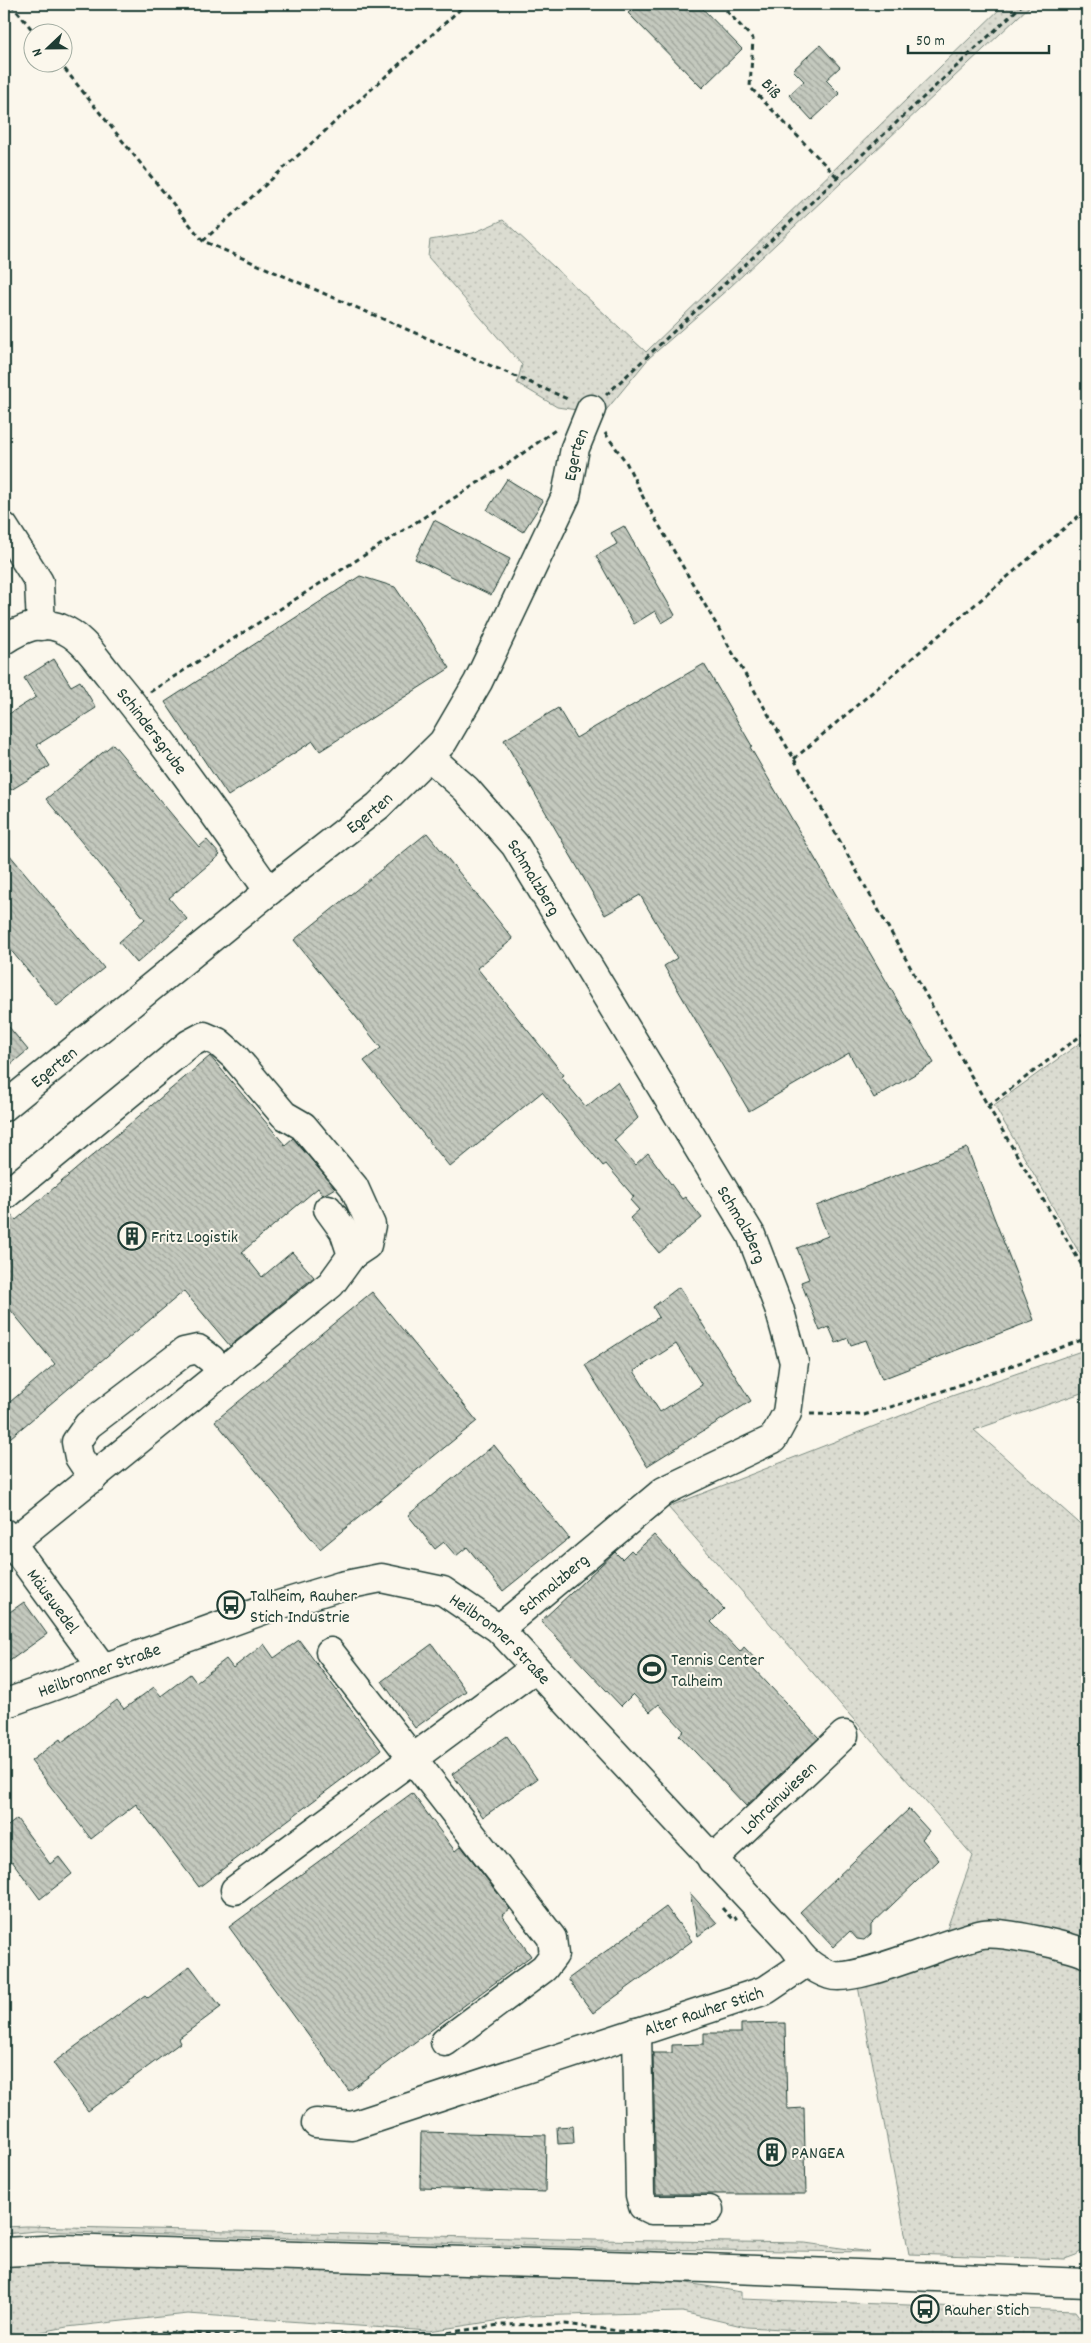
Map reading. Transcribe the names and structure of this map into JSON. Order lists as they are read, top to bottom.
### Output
{
  "streets": {
    "street": [
      "Egerten",
      "Schindersgrube",
      "Schmalzberg",
      "Mäuswedel",
      "Heilbronner Straße",
      "Lohrainwiesen",
      "Alter Rauher Stich"
    ],
    "path": ["Biß"]
  },
  "crossings": [
    ["Egerten", "Schindersgrube"],
    ["Egerten", "Schmalzberg"],
    ["Schmalzberg", "Heilbronner Straße"],
    ["Mäuswedel", "Heilbronner Straße"],
    ["Heilbronner Straße", "Lohrainwiesen"],
    ["Heilbronner Straße", "Alter Rauher Stich"]
  ],
  "places": {
    "building": ["Fritz Logistik", "PANGEA"],
    "bus stop": ["Talheim, Rauher Stich Industrie", "Rauher Stich"],
    "sports": ["Tennis Center Talheim"]
  },
  "scale_bar": "50 m",
  "north": "left"
}
